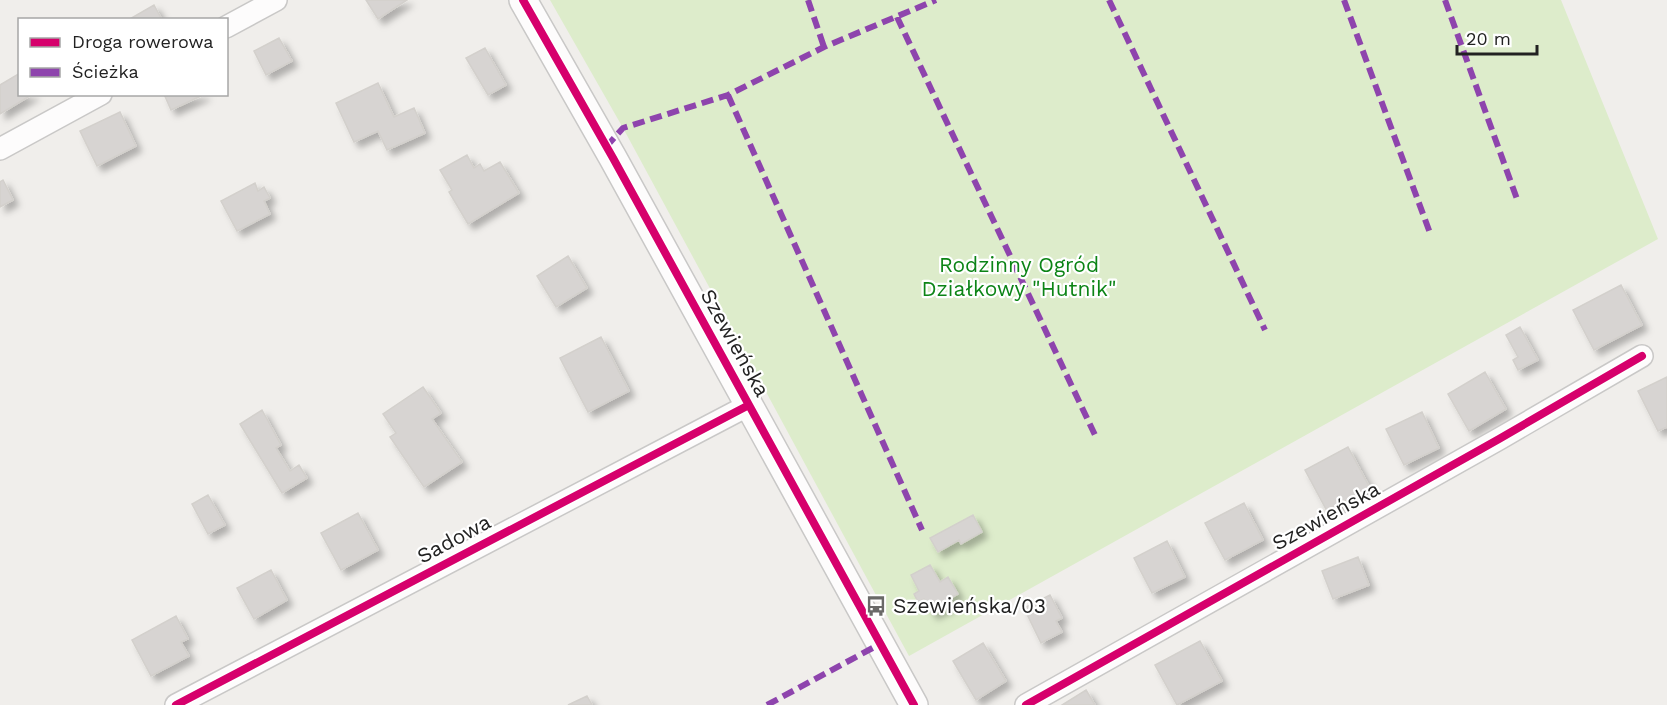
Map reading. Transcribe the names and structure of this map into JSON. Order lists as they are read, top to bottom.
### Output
{
  "streets": {
    "street": ["Szewieńska", "Sadowa"]
  },
  "crossings": [
    ["Szewieńska", "Sadowa"]
  ],
  "parks": ["Rodzinny Ogród Działkowy \"Hutnik\""],
  "places": {
    "bus stop": ["Szewieńska/03"]
  },
  "legend": ["Droga rowerowa", "Ścieżka"],
  "scale_bar": "20 m"
}
